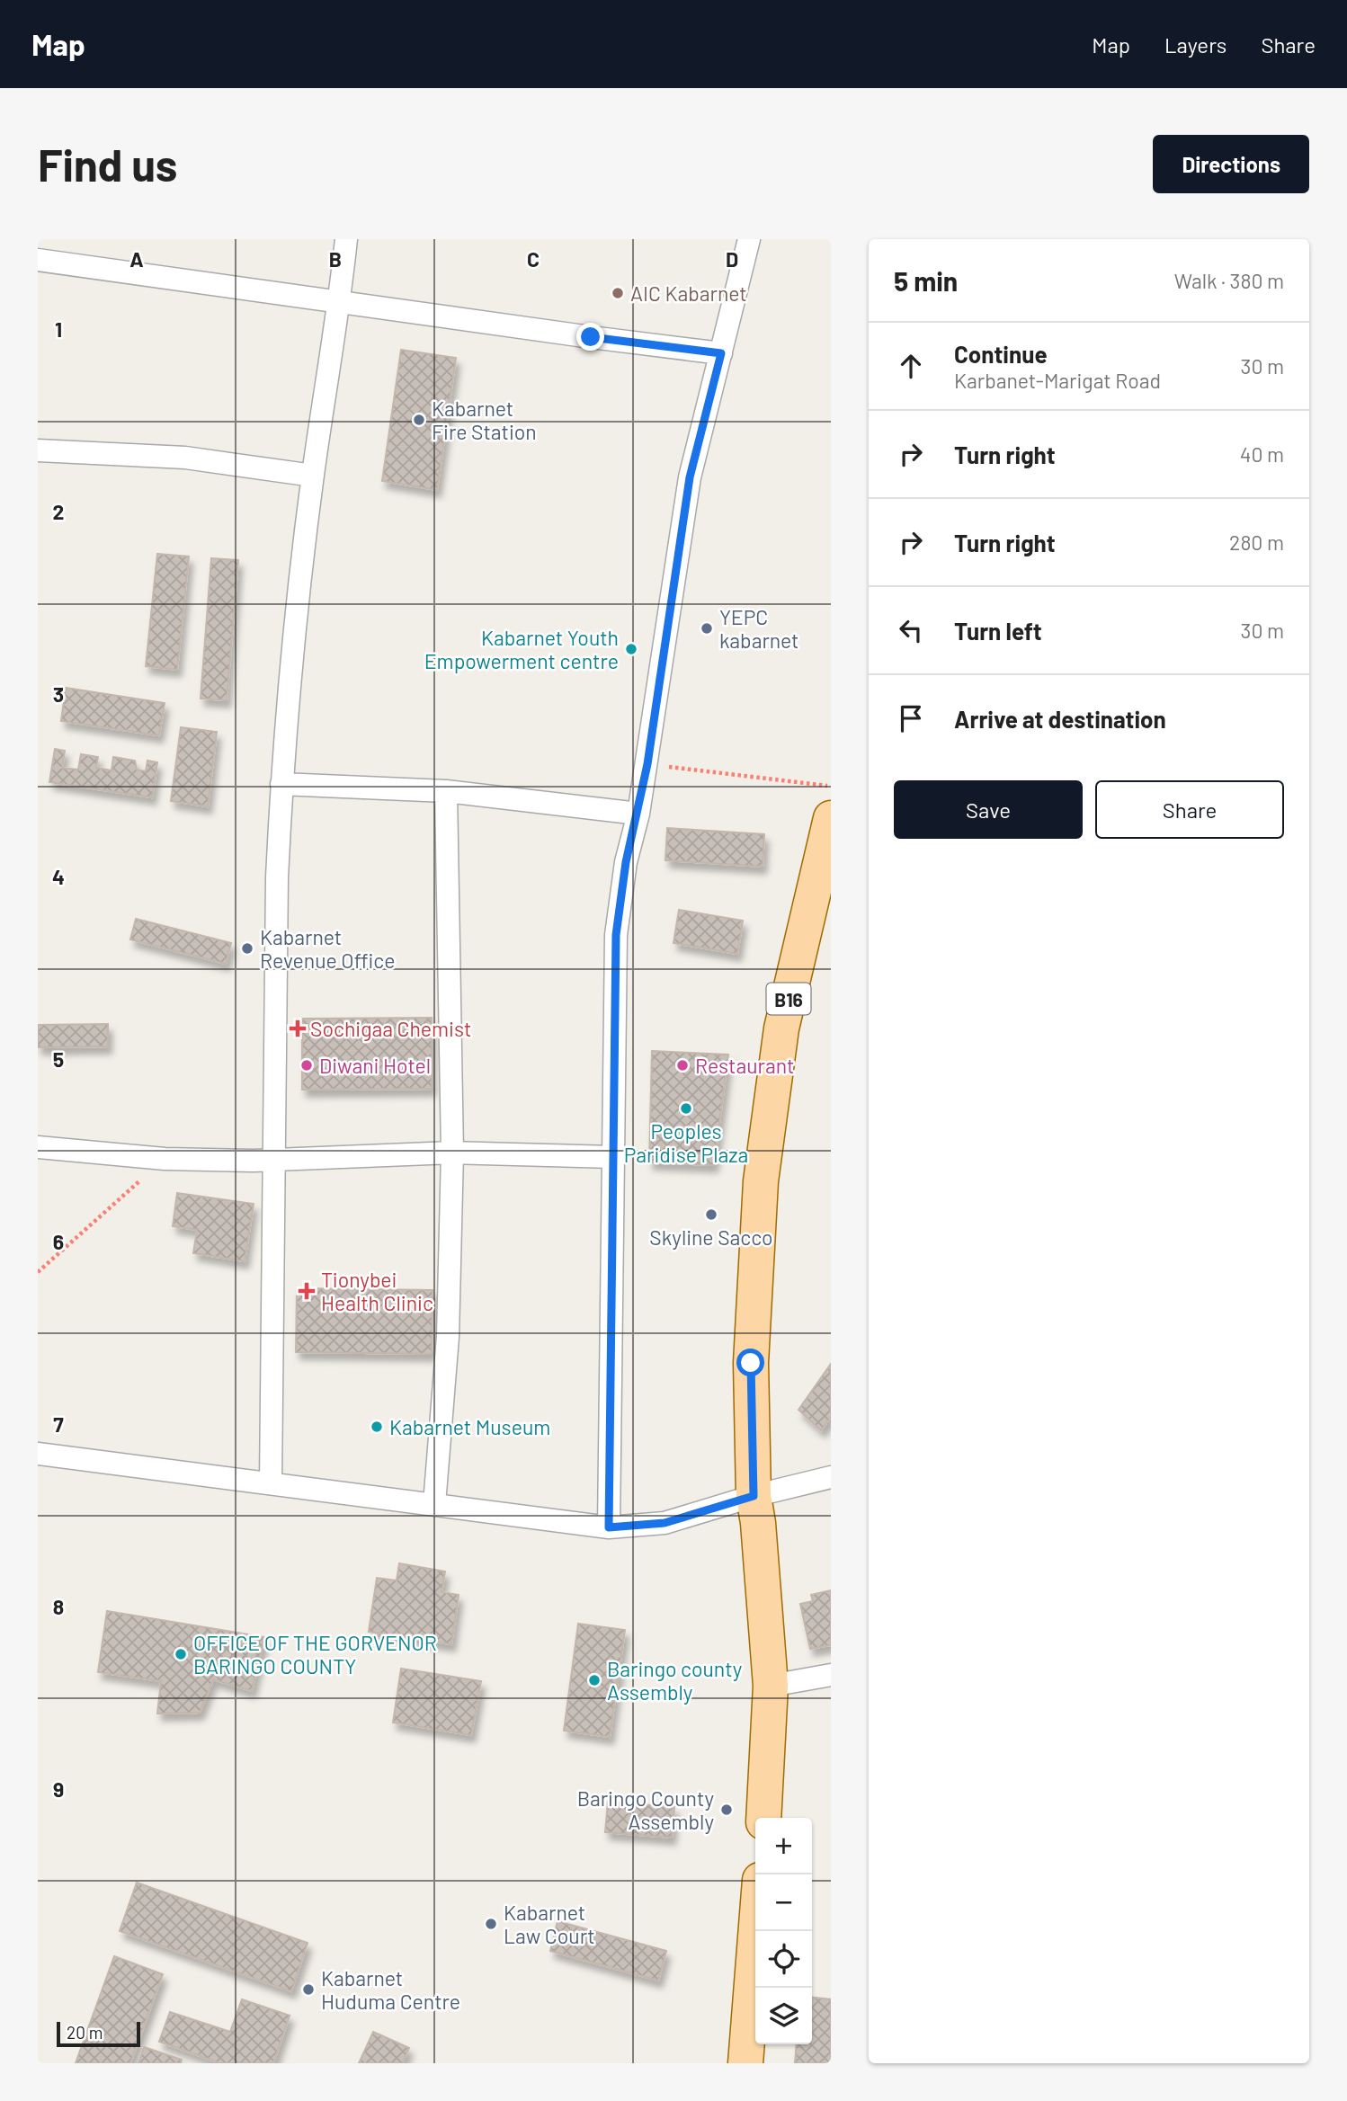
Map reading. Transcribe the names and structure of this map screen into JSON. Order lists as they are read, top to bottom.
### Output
{
  "streets": {
    "main road": ["B16"]
  },
  "places": {
    "other": [
      "AIC Kabarnet",
      "Kabarnet Fire Station",
      "YEPC kabarnet",
      "Kabarnet Youth Empowerment centre",
      "Kabarnet Revenue Office",
      "Diwani Hotel",
      "Restaurant",
      "Peoples Paridise Plaza",
      "Skyline Sacco",
      "Kabarnet Museum",
      "OFFICE OF THE GORVENOR BARINGO COUNTY",
      "Baringo county Assembly",
      "Baringo County Assembly",
      "Kabarnet Law Court",
      "Kabarnet Huduma Centre"
    ],
    "health": ["Sochigaa Chemist", "Tionybei Health Clinic"]
  },
  "scale_bar": "20 m",
  "page": {
    "header": "Map",
    "nav": ["Map", "Layers", "Share"],
    "buttons": [
      "Directions",
      ["Save", "Share"]
    ],
    "title": "Find us",
    "heading": ["5 min", "Walk · 380 m"],
    "list": [
      ["Continue", "Karbanet-Marigat Road", "30 m"],
      ["Turn right", "40 m"],
      ["Turn right", "280 m"],
      ["Turn left", "30 m"],
      "Arrive at destination"
    ],
    "map_buttons": ["+", "−"],
    "scale": "20 m"
  },
  "grid": {
    "columns": [
      "A",
      "B",
      "C",
      "D"
    ],
    "rows": [
      "1",
      "2",
      "3",
      "4",
      "5",
      "6",
      "7",
      "8",
      "9"
    ]
  }
}
